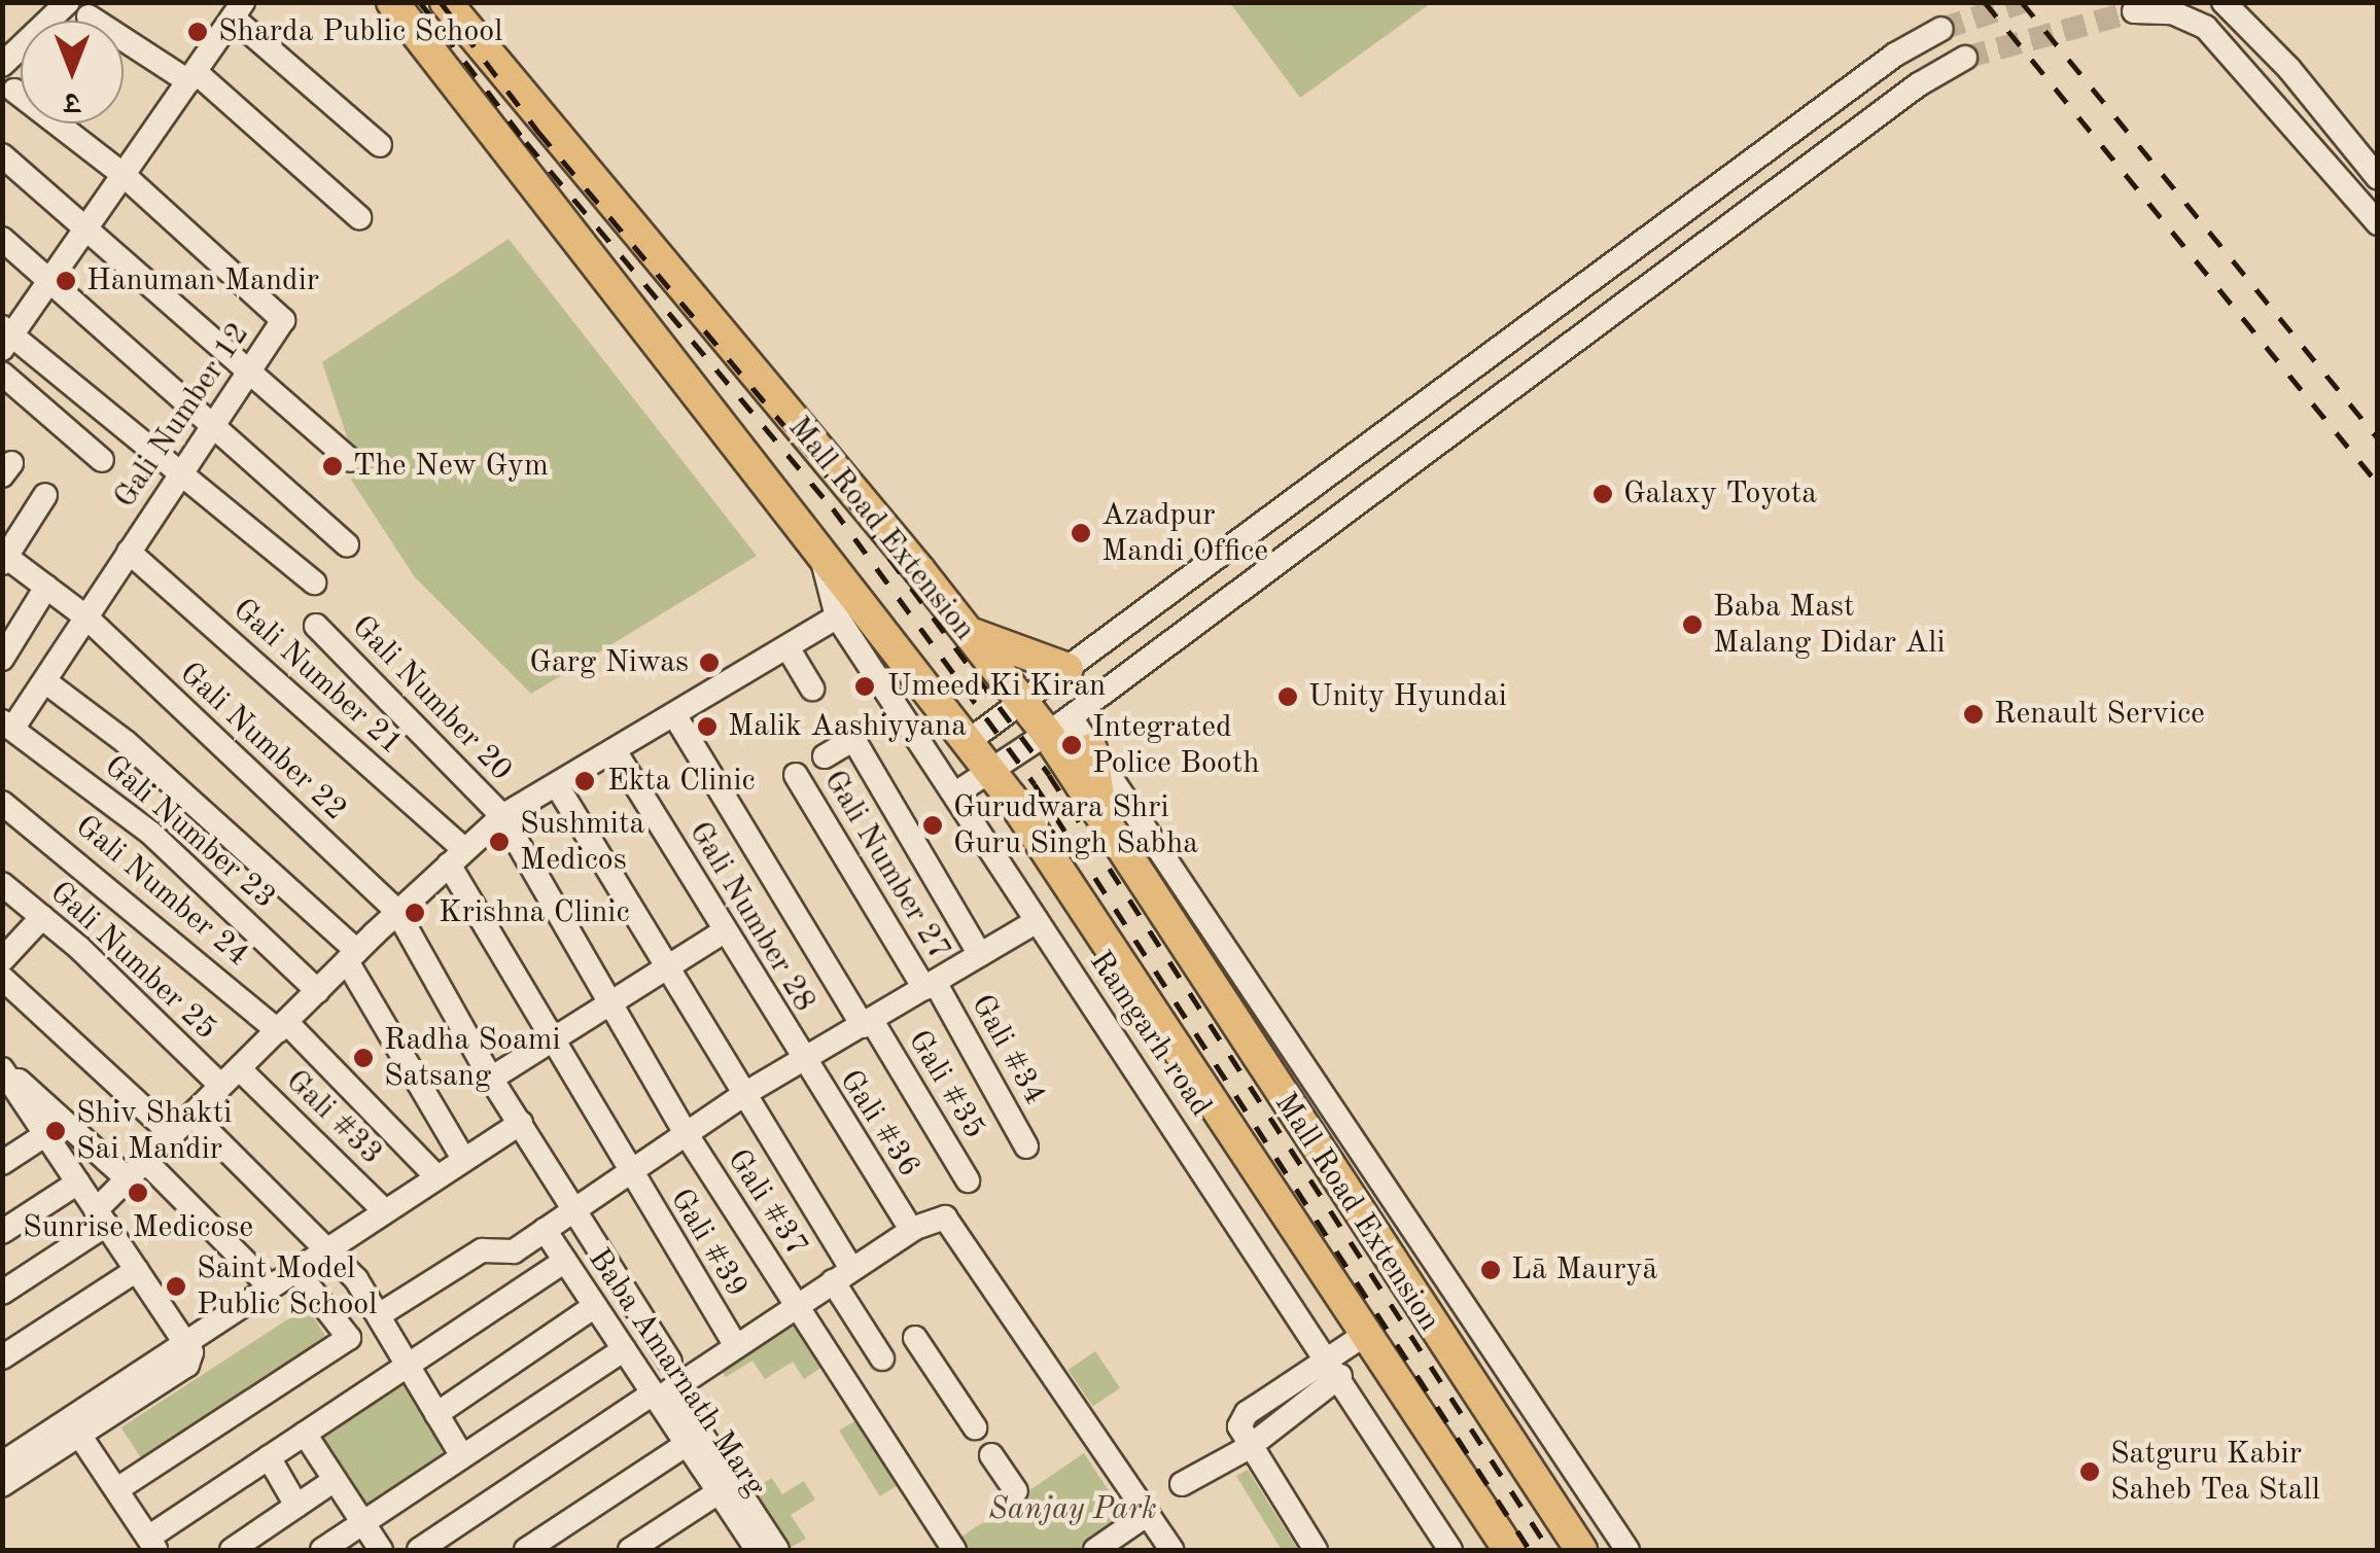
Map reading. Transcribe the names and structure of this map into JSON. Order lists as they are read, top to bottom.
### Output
{
  "streets": {
    "main road": ["Mall Road Extension"],
    "street": [
      "Gali Number 12",
      "Gali Number 21",
      "Gali Number 20",
      "Gali Number 22",
      "Gali Number 23",
      "Gali Number 27",
      "Gali Number 24",
      "Gali Number 28",
      "Gali Number 25",
      "Ramgarh road",
      "Gali #34",
      "Gali #35",
      "Gali #33",
      "Gali #36",
      "Gali #37",
      "Gali #39",
      "Baba Amarnath Marg"
    ]
  },
  "crossings": [
    ["Gali Number 12", "Gali Number 21"],
    ["Gali Number 12", "Gali Number 22"],
    ["Gali Number 12", "Gali Number 23"],
    ["Gali Number 21", "Gali #39"],
    ["Gali Number 27", "Gali #34"],
    ["Gali Number 28", "Gali #36"]
  ],
  "parks": ["Sanjay Park"],
  "places": [
    "Sharda Public School",
    "Hanuman Mandir",
    "The New Gym",
    "Galaxy Toyota",
    "Azadpur Mandi Office",
    "Baba Mast Malang Didar Ali",
    "Garg Niwas",
    "Umeed Ki Kiran",
    "Unity Hyundai",
    "Renault Service",
    "Malik Aashiyyana",
    "Integrated Police Booth",
    "Ekta Clinic",
    "Gurudwara Shri Guru Singh Sabha",
    "Sushmita Medicos",
    "Krishna Clinic",
    "Radha Soami Satsang",
    "Shiv Shakti Sai Mandir",
    "Sunrise Medicose",
    "Lā Mauryā",
    "Saint Model Public School",
    "Satguru Kabir Saheb Tea Stall"
  ],
  "north": "bottom"
}
